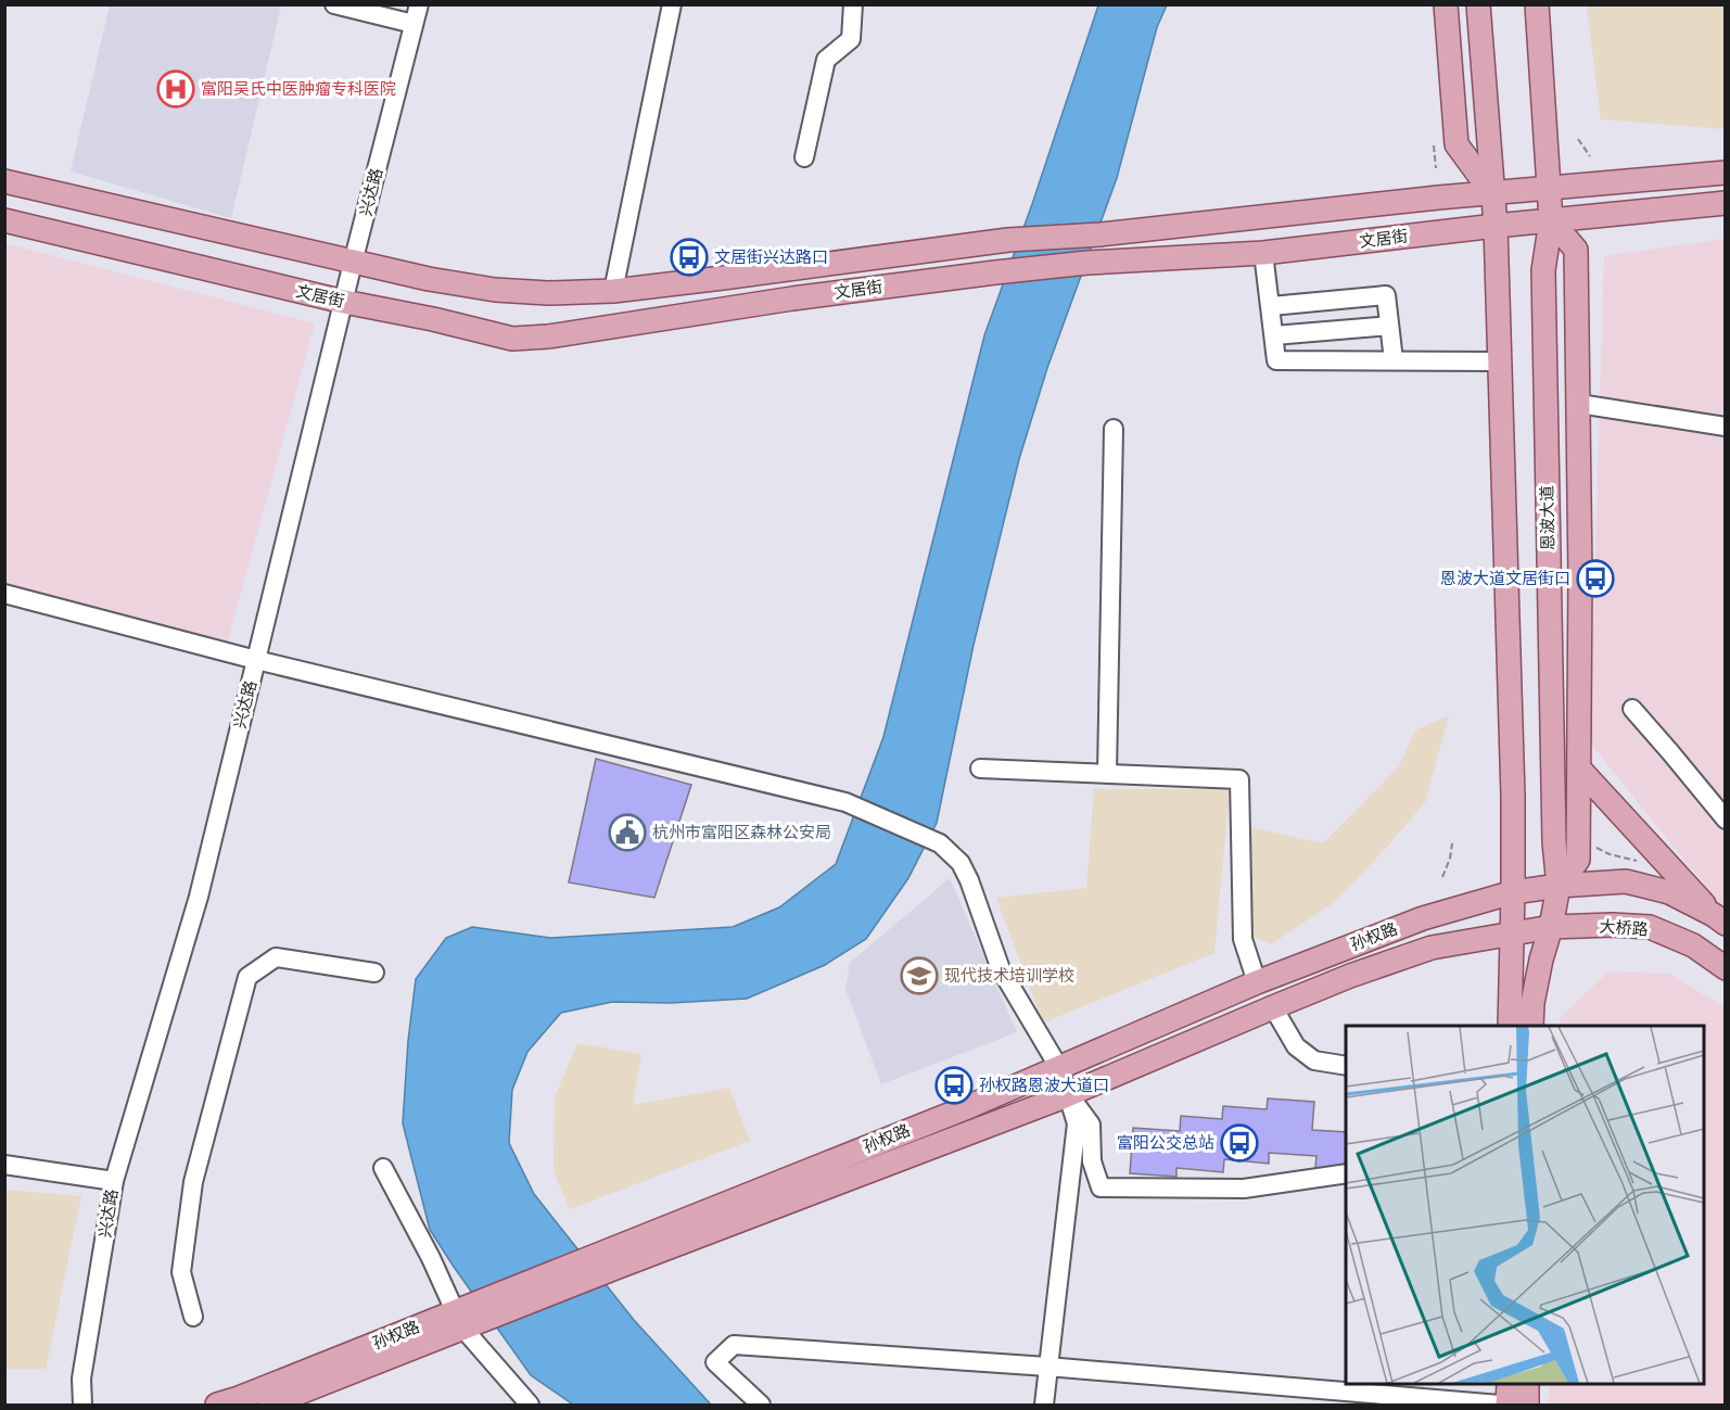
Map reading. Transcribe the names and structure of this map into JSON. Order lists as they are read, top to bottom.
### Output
{
  "streets": {
    "main road": [
      "文居街",
      "恩波大道",
      "大桥路",
      "孙权路"
    ],
    "street": ["兴达路"]
  },
  "crossings": [
    ["兴达路", "文居街"],
    ["文居街", "恩波大道"],
    ["恩波大道", "大桥路"],
    ["恩波大道", "孙权路"],
    ["大桥路", "孙权路"]
  ],
  "places": {
    "hospital": ["富阳吴氏中医肿瘤专科医院"],
    "bus stop": [
      "文居街兴达路口",
      "恩波大道文居街口",
      "孙权路恩波大道口",
      "富阳公交总站"
    ],
    "public building": ["杭州市富阳区森林公安局"],
    "school or university": ["现代技术培训学校"]
  }
}
